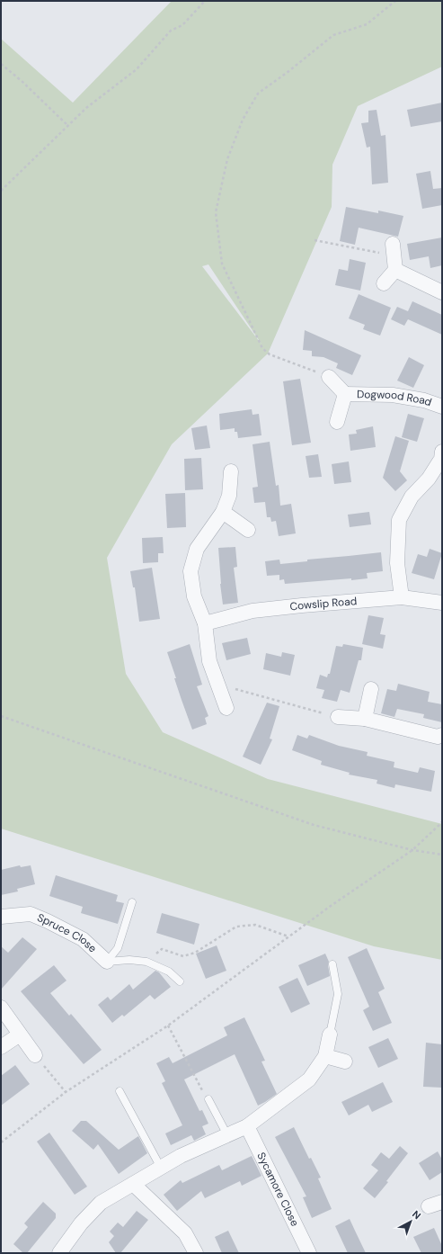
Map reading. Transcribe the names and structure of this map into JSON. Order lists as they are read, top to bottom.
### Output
{
  "streets": {
    "street": [
      "Dogwood Road",
      "Cowslip Road",
      "Spruce Close",
      "Sycamore Close"
    ]
  },
  "north": "top right"
}
